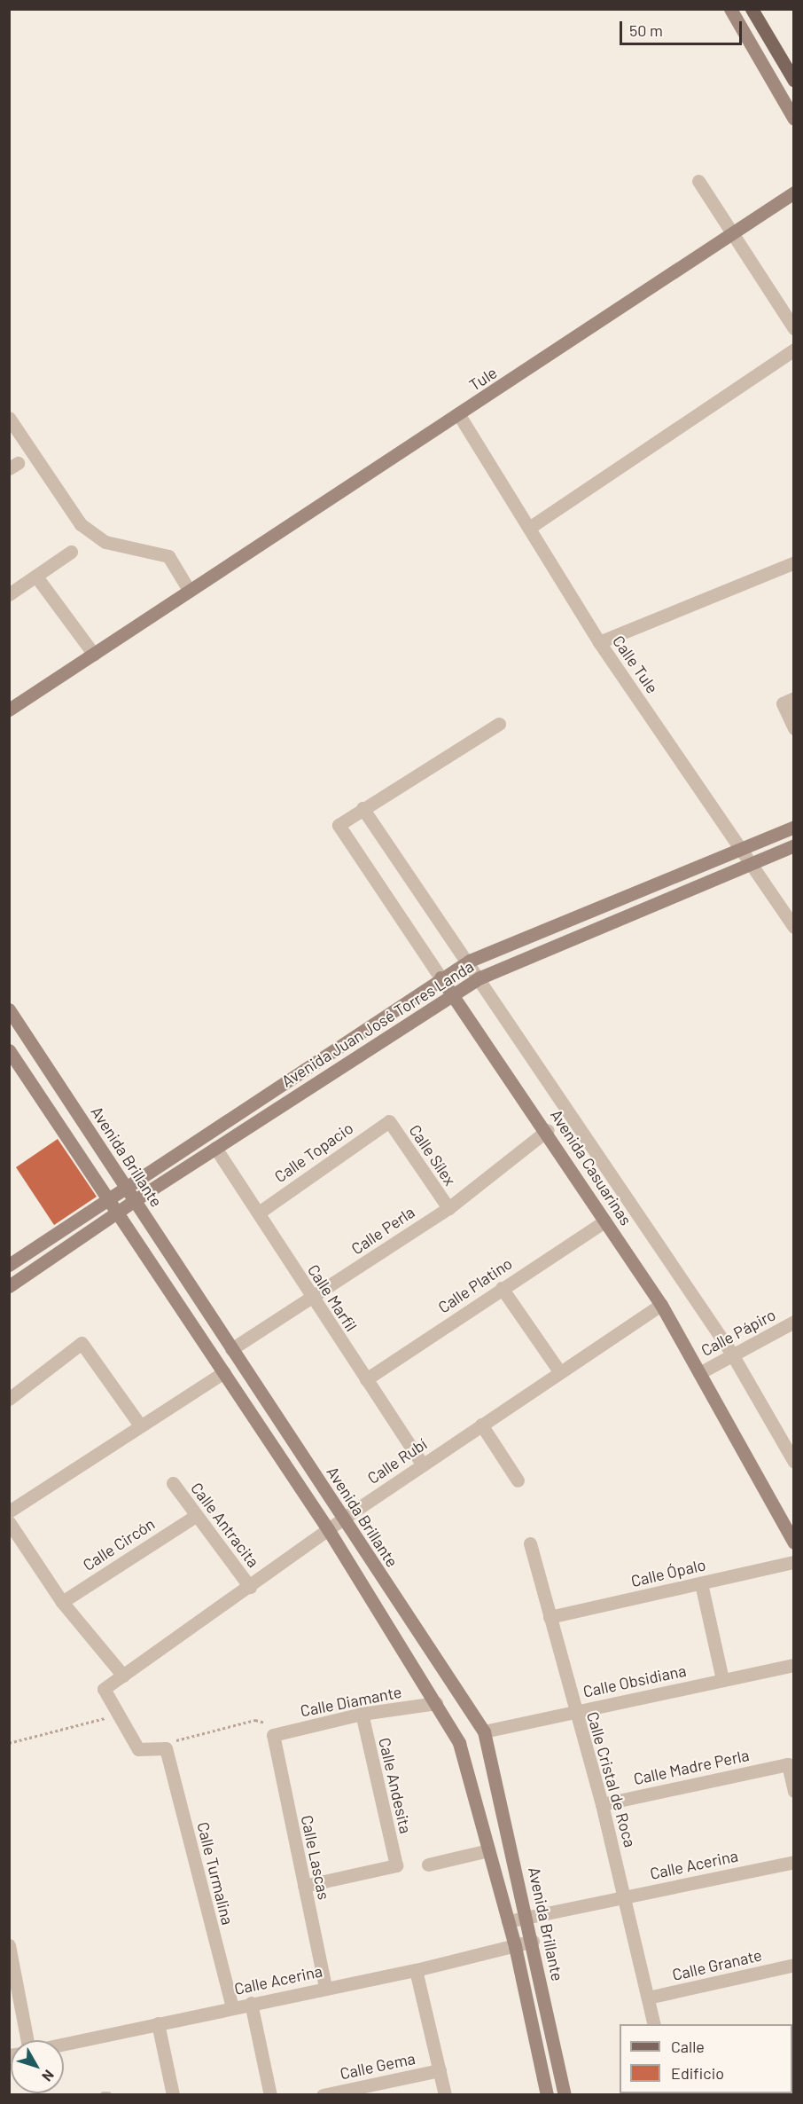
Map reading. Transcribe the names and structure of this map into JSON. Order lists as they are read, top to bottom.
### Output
{
  "streets": {
    "main road": [
      "Tule",
      "Avenida Juan José Torres Landa",
      "Avenida Brillante",
      "Avenida Casuarinas"
    ],
    "street": [
      "Calle Tule",
      "Calle Topacio",
      "Calle Sílex",
      "Calle Perla",
      "Calle Platino",
      "Calle Marfil",
      "Calle Pápiro",
      "Calle Rubí",
      "Calle Antracita",
      "Calle Circón",
      "Calle Ópalo",
      "Calle Obsidiana",
      "Calle Diamante",
      "Calle Madre Perla",
      "Calle Cristal de Roca",
      "Calle Andesita",
      "Calle Lascas",
      "Calle Acerina",
      "Calle Turmalina",
      "Calle Granate",
      "Calle Gema"
    ]
  },
  "crossings": [
    ["Tule", "Calle Tule"],
    ["Calle Tule", "Avenida Juan José Torres Landa"],
    ["Avenida Juan José Torres Landa", "Avenida Brillante"],
    ["Avenida Juan José Torres Landa", "Avenida Casuarinas"],
    ["Avenida Juan José Torres Landa", "Calle Marfil"],
    ["Calle Topacio", "Calle Sílex"],
    ["Calle Topacio", "Calle Marfil"],
    ["Calle Sílex", "Calle Perla"],
    ["Avenida Brillante", "Calle Perla"],
    ["Avenida Brillante", "Calle Rubí"],
    ["Avenida Brillante", "Calle Obsidiana"],
    ["Avenida Brillante", "Calle Acerina"],
    ["Avenida Casuarinas", "Calle Perla"],
    ["Avenida Casuarinas", "Calle Platino"],
    ["Avenida Casuarinas", "Calle Pápiro"],
    ["Avenida Casuarinas", "Calle Rubí"],
    ["Calle Perla", "Calle Marfil"],
    ["Calle Platino", "Calle Marfil"],
    ["Calle Marfil", "Calle Rubí"],
    ["Calle Rubí", "Calle Antracita"],
    ["Calle Antracita", "Calle Circón"],
    ["Calle Ópalo", "Calle Cristal de Roca"],
    ["Calle Obsidiana", "Calle Cristal de Roca"],
    ["Calle Diamante", "Calle Andesita"],
    ["Calle Diamante", "Calle Lascas"],
    ["Calle Madre Perla", "Calle Cristal de Roca"],
    ["Calle Cristal de Roca", "Calle Acerina"],
    ["Calle Cristal de Roca", "Calle Granate"],
    ["Calle Andesita", "Calle Lascas"],
    ["Calle Lascas", "Calle Acerina"],
    ["Calle Acerina", "Calle Turmalina"]
  ],
  "legend": ["Calle", "Edificio"],
  "scale_bar": "50 m",
  "north": "bottom right"
}
